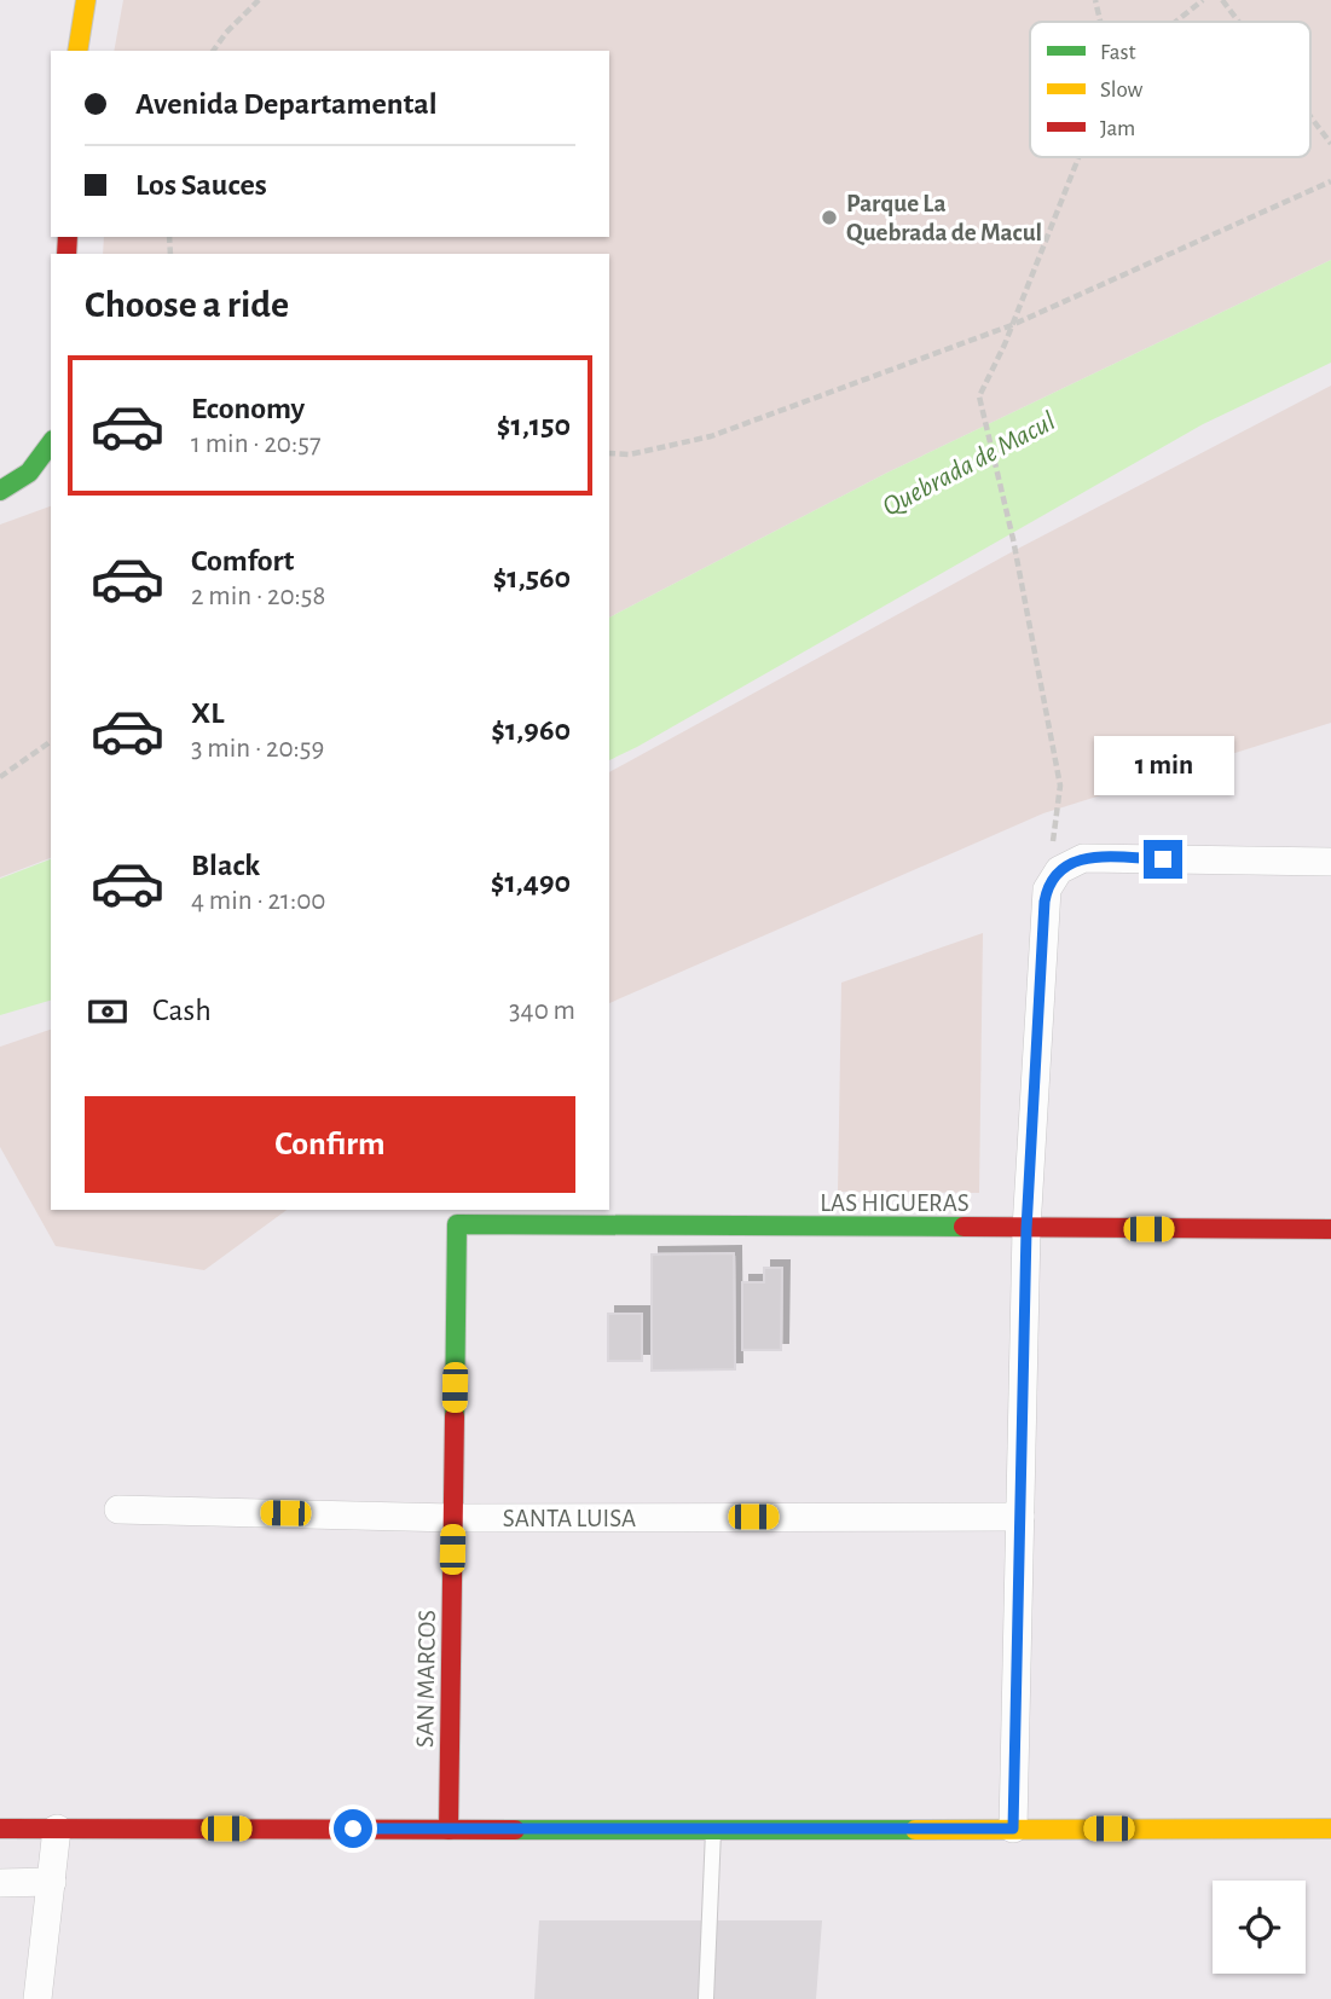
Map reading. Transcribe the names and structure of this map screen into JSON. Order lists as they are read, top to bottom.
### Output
{
  "streets": {
    "street": ["LAS HIGUERAS", "SANTA LUISA", "SAN MARCOS"]
  },
  "crossings": [
    ["LAS HIGUERAS", "SAN MARCOS"],
    ["SANTA LUISA", "SAN MARCOS"]
  ],
  "water": ["Quebrada de Macul"],
  "places": ["Parque La Quebrada de Macul"],
  "legend": ["Fast", "Slow", "Jam"],
  "page": {
    "banner": ["Avenida Departamental", "Los Sauces"],
    "heading": "Choose a ride",
    "list": [
      {
        "name": "Economy",
        "note": "1 min · 20:57",
        "value": "$1,150"
      },
      {
        "name": "Comfort",
        "note": "2 min · 20:58",
        "value": "$1,560"
      },
      {
        "name": "XL",
        "note": "3 min · 20:59",
        "value": "$1,960"
      },
      {
        "name": "Black",
        "note": "4 min · 21:00",
        "value": "$1,490"
      }
    ],
    "bubble": "1 min",
    "pay": ["Cash", "340 m"],
    "buttons": "Confirm"
  }
}
